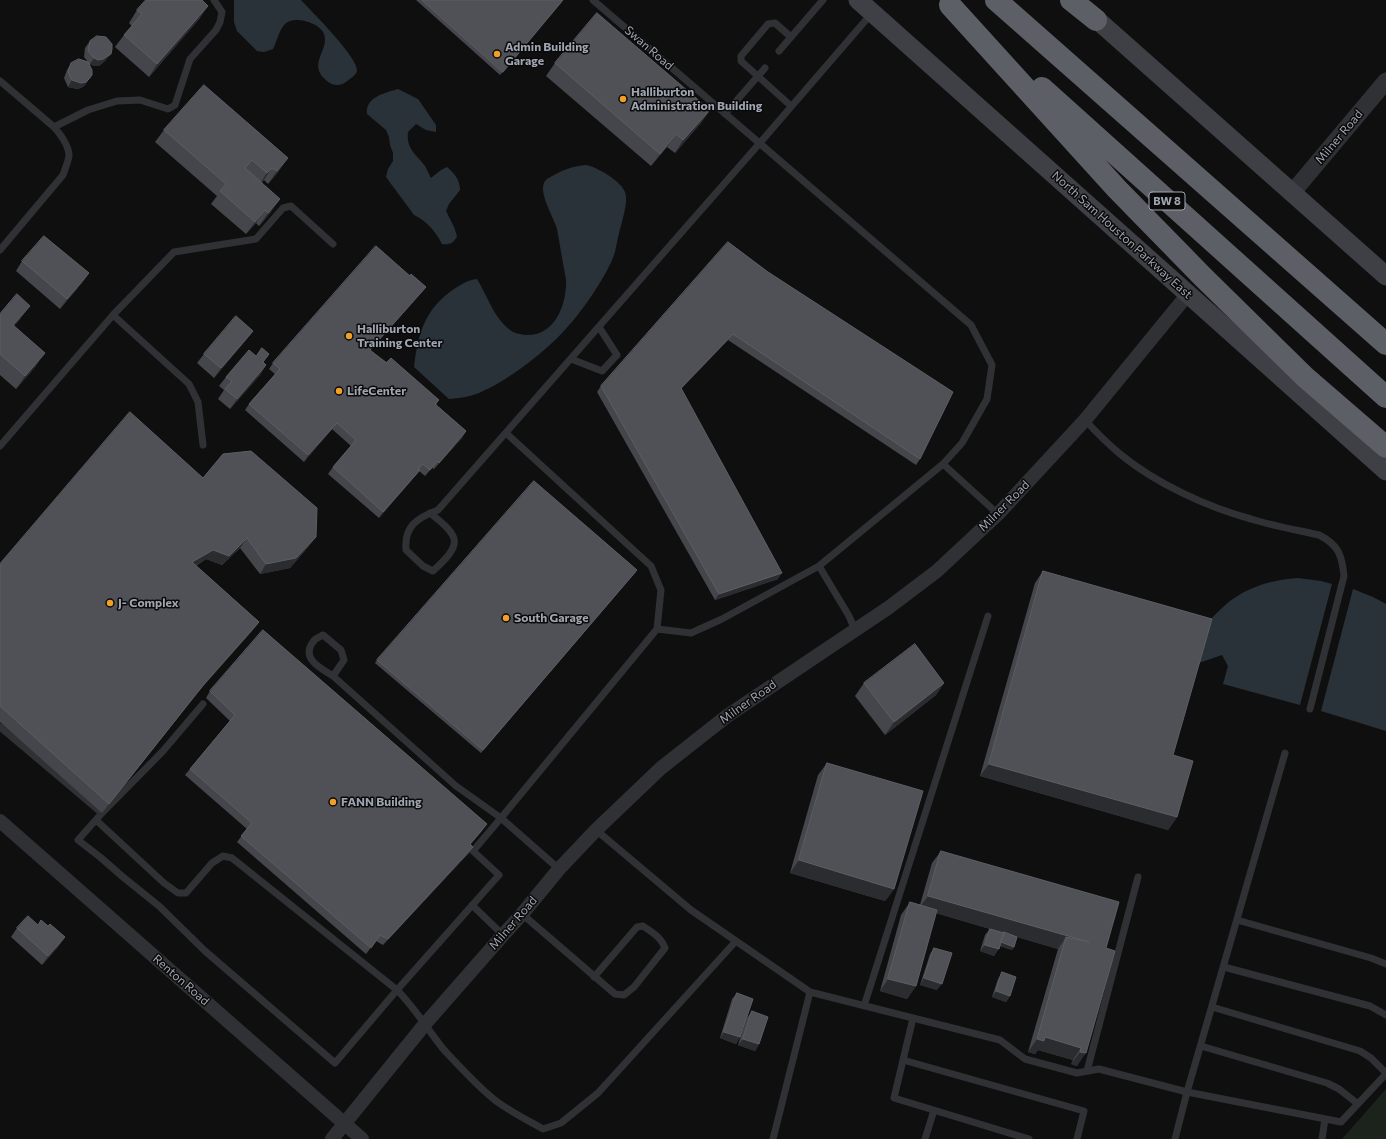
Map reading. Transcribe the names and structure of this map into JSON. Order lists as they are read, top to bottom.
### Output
{
  "streets": {
    "highway": ["BW 8"],
    "main road": ["North Sam Houston Parkway East"],
    "street": ["Milner Road", "Renton Road"],
    "lane": ["Swan Road"]
  },
  "crossings": [
    ["Milner Road", "North Sam Houston Parkway East"],
    ["Milner Road", "Renton Road"]
  ],
  "places": [
    "Admin Building Garage",
    "Halliburton Administration Building",
    "Halliburton Training Center",
    "LifeCenter",
    "J- Complex",
    "South Garage",
    "FANN Building"
  ]
}
